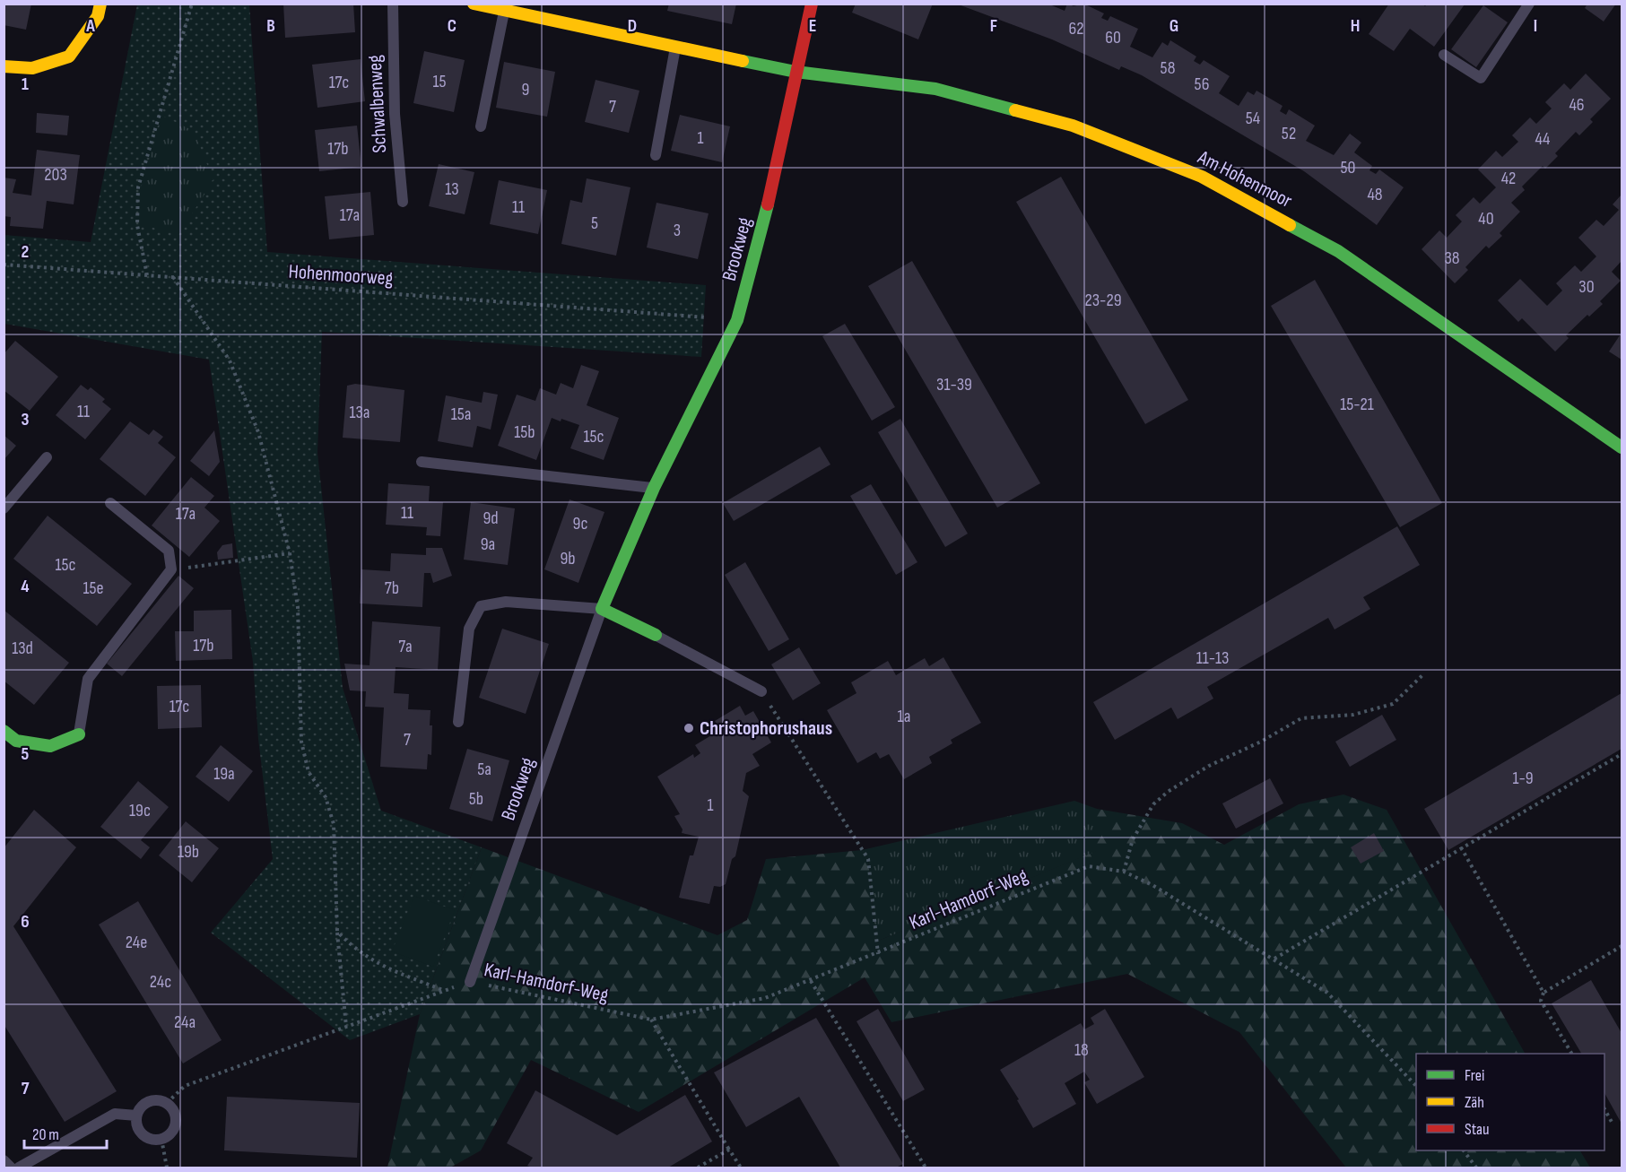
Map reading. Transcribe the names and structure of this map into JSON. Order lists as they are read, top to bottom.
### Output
{
  "streets": {
    "street": ["Am Hohenmoor", "Brookweg"],
    "lane": ["Schwalbenweg"],
    "path": ["Hohenmoorweg", "Karl-Hamdorf-Weg"]
  },
  "crossings": [
    ["Am Hohenmoor", "Brookweg"],
    ["Brookweg", "Karl-Hamdorf-Weg"]
  ],
  "places": ["Christophorushaus"],
  "house_numbers": [
    "62",
    "60",
    "58",
    "15",
    "17c",
    "56",
    "9",
    "46",
    "7",
    "54",
    "52",
    "1",
    "44",
    "17b",
    "50",
    "203",
    "42",
    "13",
    "48",
    "11",
    "17a",
    "40",
    "5",
    "3",
    "38",
    "30",
    "23-29",
    "31-39",
    "15-21",
    "11",
    "13a",
    "15a",
    "15b",
    "15c",
    "11",
    "17a",
    "9d",
    "9c",
    "9a",
    "9b",
    "15c",
    "15e",
    "7b",
    "17b",
    "7a",
    "13d",
    "11-13",
    "17c",
    "1a",
    "7",
    "5a",
    "19a",
    "1-9",
    "5b",
    "1",
    "19c",
    "19b",
    "24e",
    "24c",
    "24a",
    "18"
  ],
  "legend": ["Frei", "Zäh", "Stau"],
  "scale_bar": "20 m",
  "grid": {
    "columns": [
      "A",
      "B",
      "C",
      "D",
      "E",
      "F",
      "G",
      "H",
      "I"
    ],
    "rows": [
      "1",
      "2",
      "3",
      "4",
      "5",
      "6",
      "7"
    ]
  }
}
